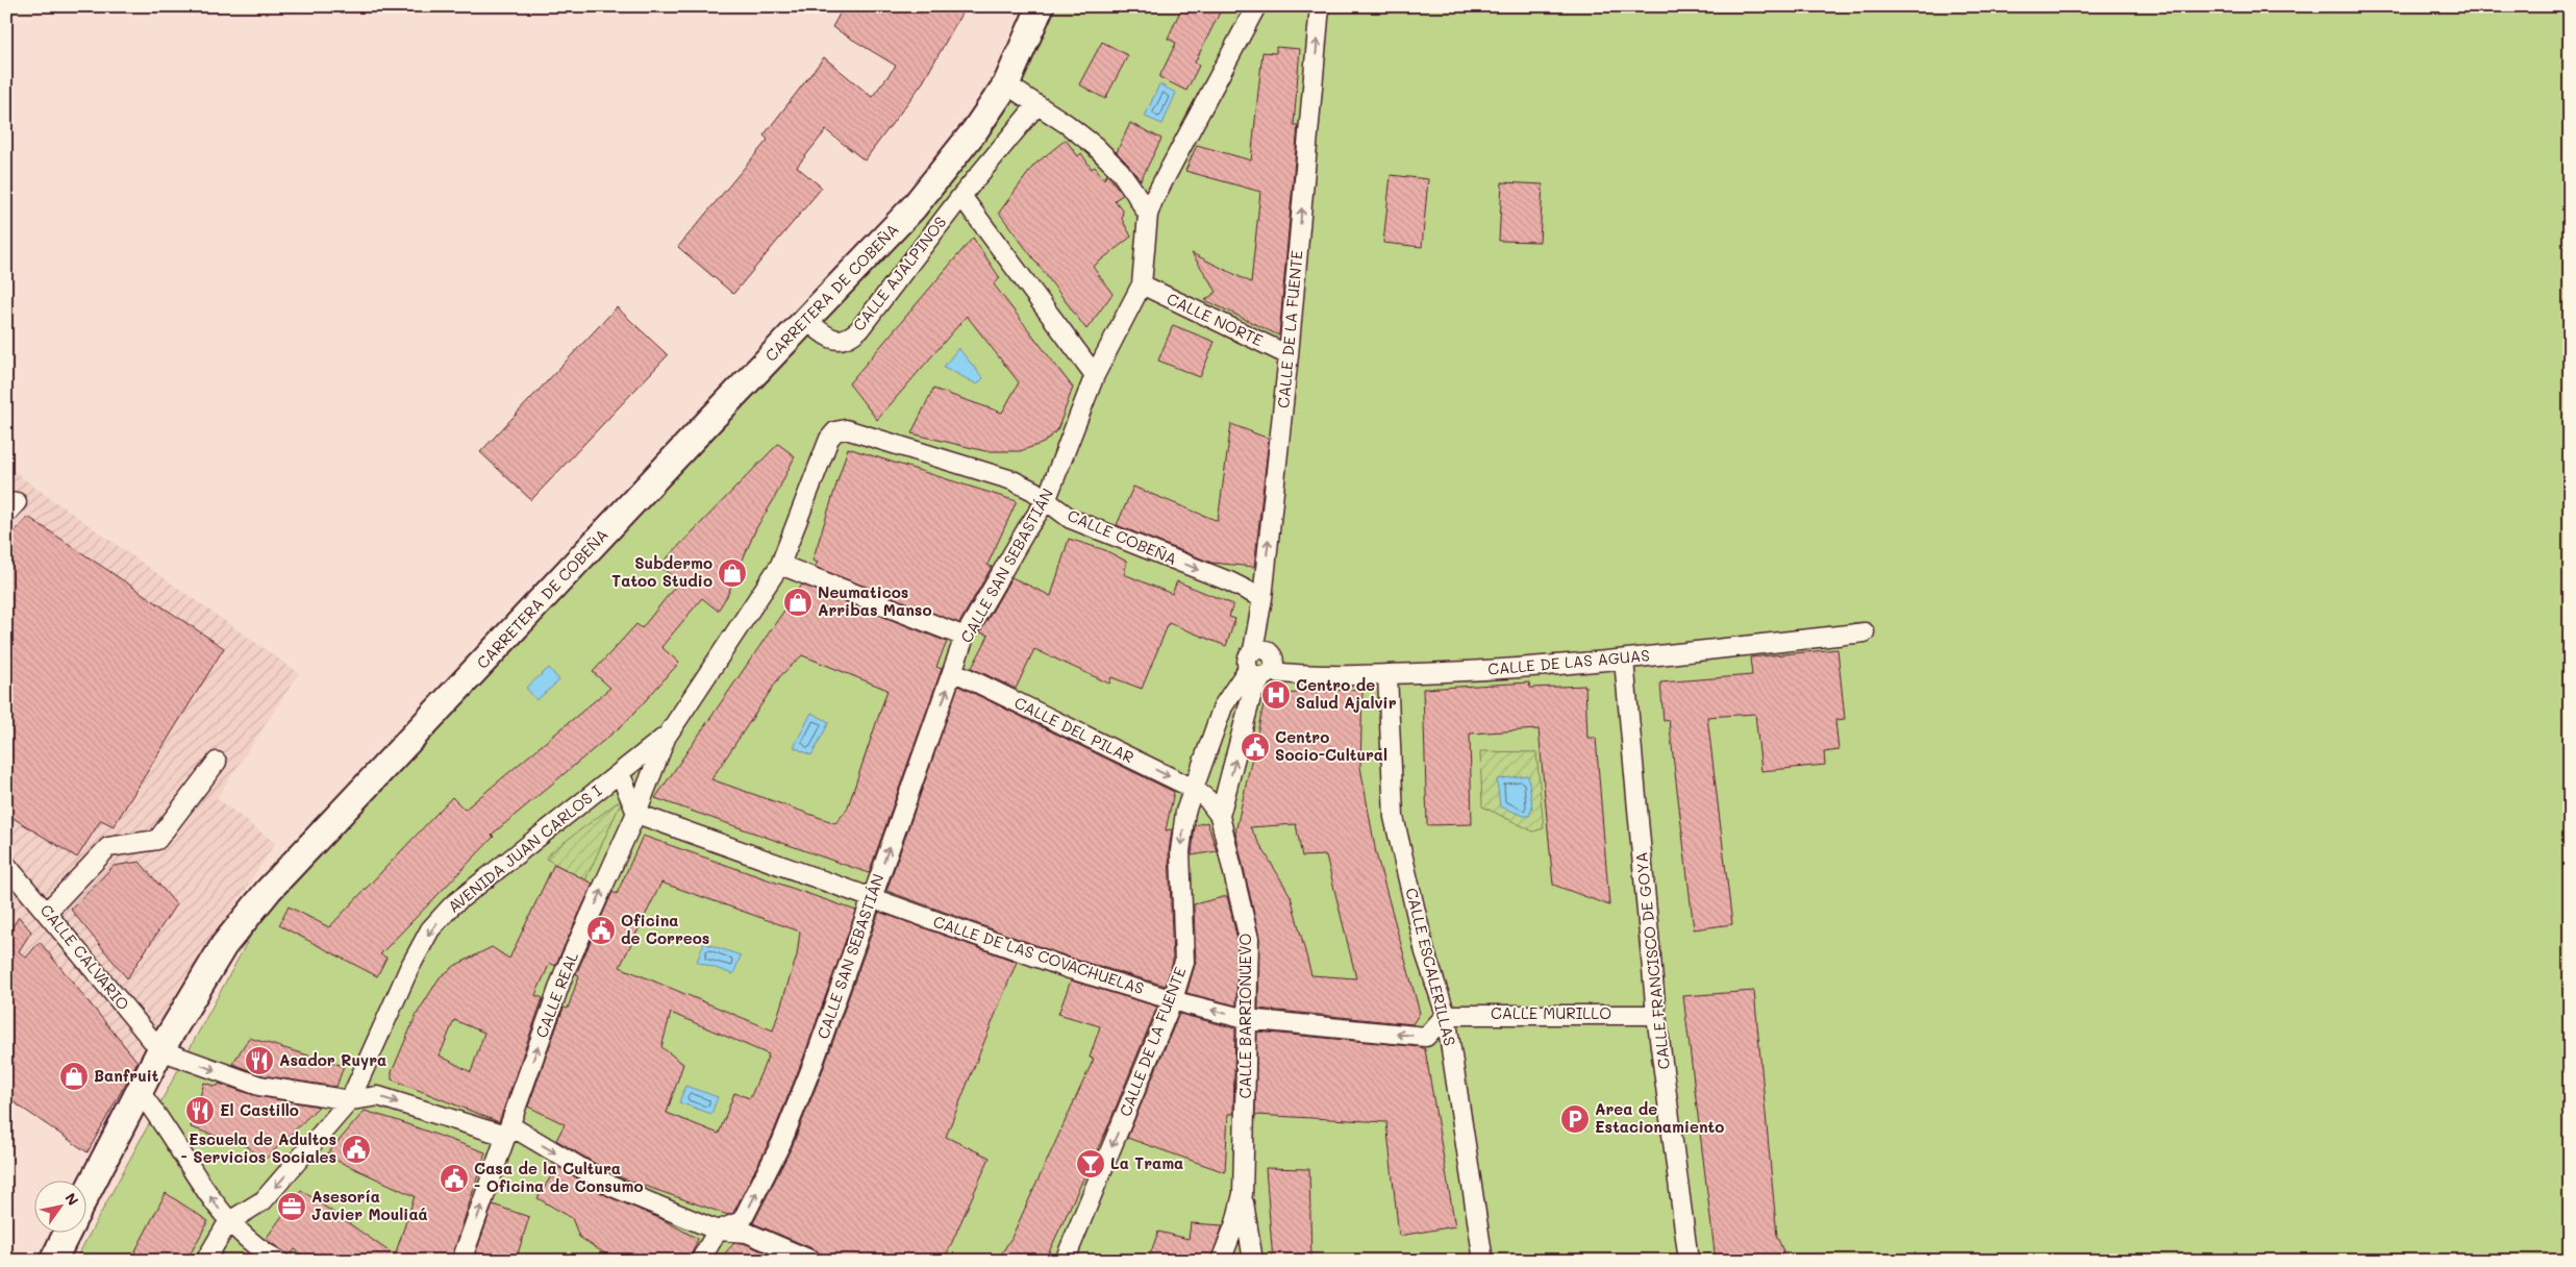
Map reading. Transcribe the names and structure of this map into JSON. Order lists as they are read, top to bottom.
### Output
{
  "streets": {
    "street": [
      "CALLE AJALPINOS",
      "CARRETERA DE COBEÑA",
      "CALLE NORTE",
      "CALLE DE LA FUENTE",
      "CALLE COBEÑA",
      "CALLE SAN SEBASTIÁN",
      "CALLE DE LAS AGUAS",
      "CALLE DEL PILAR",
      "AVENIDA JUAN CARLOS I",
      "CALLE DE LAS COVACHUELAS",
      "CALLE CALVARIO",
      "CALLE FRANCISCO DE GOYA",
      "CALLE ESCALERILLAS",
      "CALLE REAL",
      "CALLE MURILLO",
      "CALLE BARRIONUEVO"
    ]
  },
  "crossings": [
    ["CALLE AJALPINOS", "CARRETERA DE COBEÑA"],
    ["CARRETERA DE COBEÑA", "CALLE CALVARIO"],
    ["CALLE NORTE", "CALLE DE LA FUENTE"],
    ["CALLE NORTE", "CALLE SAN SEBASTIÁN"],
    ["CALLE DE LA FUENTE", "CALLE COBEÑA"],
    ["CALLE DE LA FUENTE", "CALLE DE LAS AGUAS"],
    ["CALLE DE LA FUENTE", "CALLE DEL PILAR"],
    ["CALLE DE LA FUENTE", "CALLE DE LAS COVACHUELAS"],
    ["CALLE DE LA FUENTE", "CALLE BARRIONUEVO"],
    ["CALLE COBEÑA", "CALLE SAN SEBASTIÁN"],
    ["CALLE COBEÑA", "AVENIDA JUAN CARLOS I"],
    ["CALLE SAN SEBASTIÁN", "CALLE DEL PILAR"],
    ["CALLE SAN SEBASTIÁN", "CALLE DE LAS COVACHUELAS"],
    ["CALLE DE LAS AGUAS", "CALLE FRANCISCO DE GOYA"],
    ["CALLE DE LAS AGUAS", "CALLE ESCALERILLAS"],
    ["CALLE DEL PILAR", "CALLE BARRIONUEVO"],
    ["AVENIDA JUAN CARLOS I", "CALLE REAL"],
    ["CALLE DE LAS COVACHUELAS", "CALLE ESCALERILLAS"],
    ["CALLE DE LAS COVACHUELAS", "CALLE REAL"],
    ["CALLE DE LAS COVACHUELAS", "CALLE MURILLO"],
    ["CALLE DE LAS COVACHUELAS", "CALLE BARRIONUEVO"],
    ["CALLE FRANCISCO DE GOYA", "CALLE MURILLO"],
    ["CALLE ESCALERILLAS", "CALLE MURILLO"]
  ],
  "one_way": [
    "CALLE COBEÑA",
    "CALLE SAN SEBASTIÁN",
    "CALLE DEL PILAR",
    "AVENIDA JUAN CARLOS I",
    "CALLE REAL"
  ],
  "places": {
    "shop": ["Subdermo Tatoo Studio", "Neumaticos Arribas Manso", "Banfruit"],
    "hospital": ["Centro de Salud Ajalvir"],
    "public building": [
      "Centro Socio-Cultural",
      "Oficina de Correos",
      "Escuela de Adultos - Servicios Sociales",
      "Casa de la Cultura - Oficina de Consumo"
    ],
    "restaurant": ["Asador Ruyra", "El Castillo"],
    "parking": ["Area de Estacionamiento"],
    "bar": ["La Trama"],
    "office": ["Asesoría Javier Mouliaá"]
  },
  "north": "top right"
}
